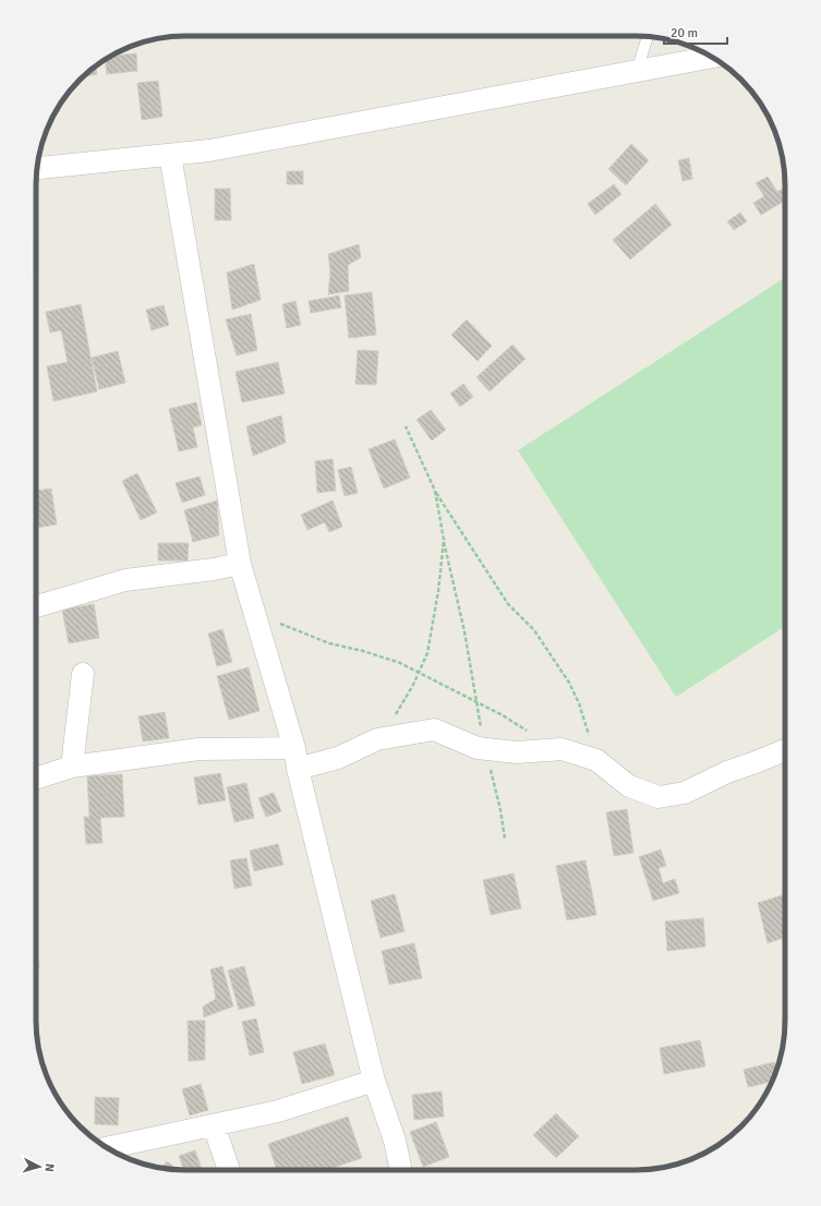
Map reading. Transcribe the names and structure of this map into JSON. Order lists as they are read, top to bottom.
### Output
{
  "scale_bar": "20 m",
  "north": "right"
}
